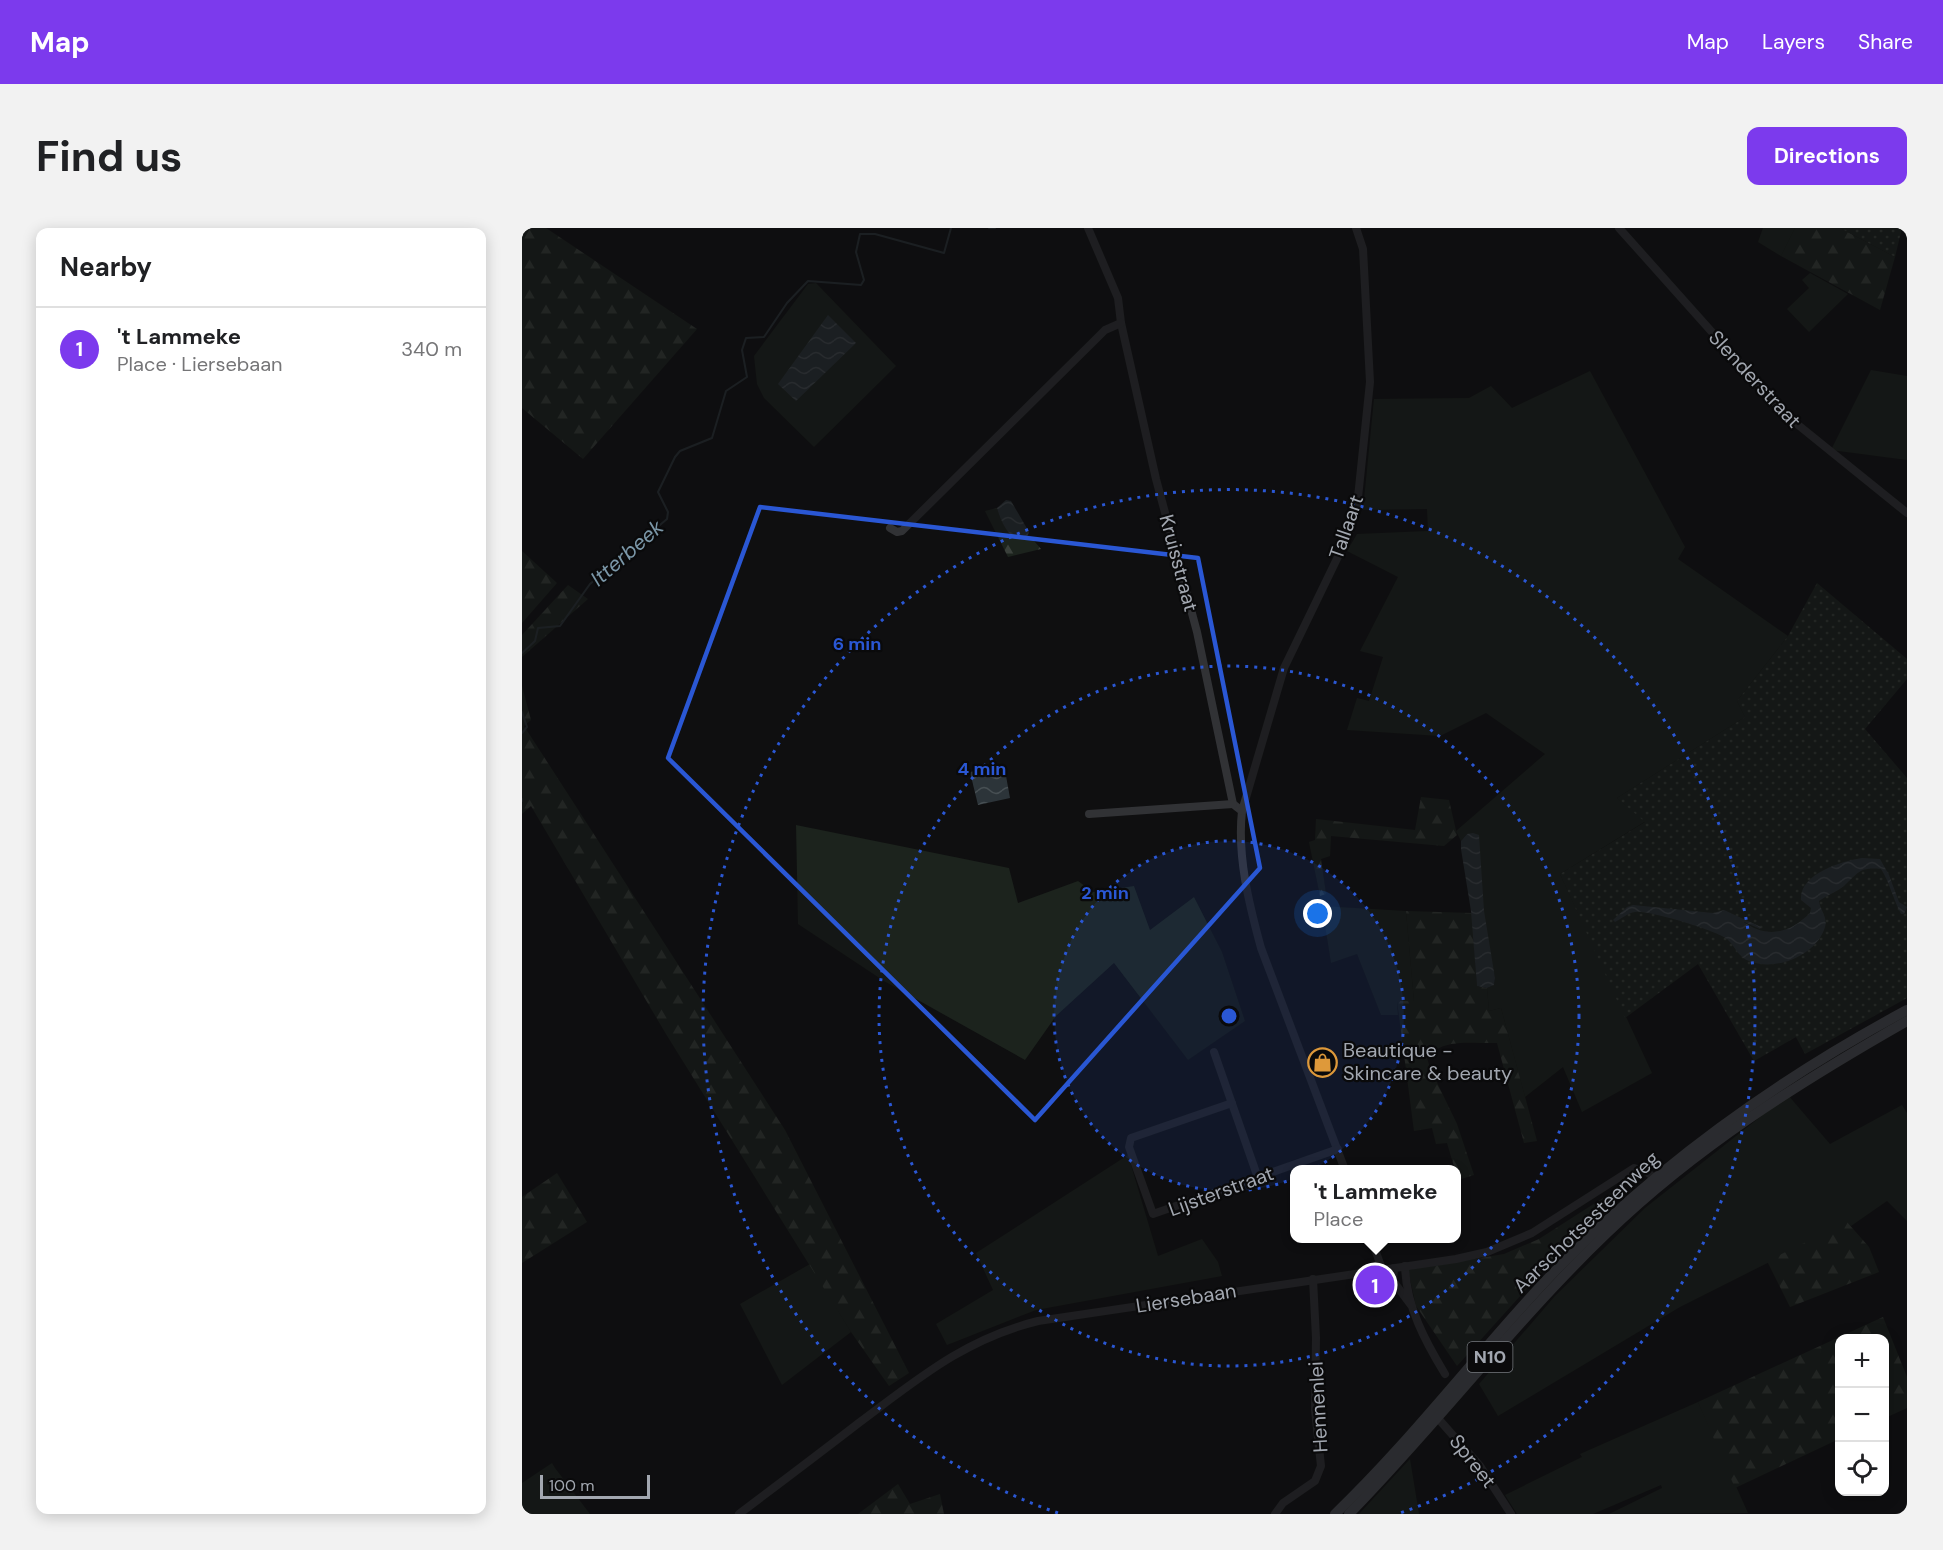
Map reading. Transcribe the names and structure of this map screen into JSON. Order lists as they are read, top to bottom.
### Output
{
  "streets": {
    "main road": ["Aarschotsesteenweg", "N10"],
    "street": [
      "Slenderstraat",
      "Tallaart",
      "Kruisstraat",
      "Lijsterstraat",
      "Liersebaan",
      "Hennenlei",
      "Spreet"
    ]
  },
  "crossings": [
    ["Aarschotsesteenweg", "Liersebaan"],
    ["Aarschotsesteenweg", "Spreet"],
    ["Liersebaan", "Hennenlei"]
  ],
  "water": ["Itterbeek"],
  "places": {
    "shop": ["Beautique - Skincare & beauty"]
  },
  "scale_bar": "100 m",
  "page": {
    "header": "Map",
    "nav": ["Map", "Layers", "Share"],
    "buttons": "Directions",
    "title": "Find us",
    "heading": "Nearby",
    "list": [
      {
        "mark": "1",
        "name": "'t Lammeke",
        "note": "Place · Liersebaan",
        "value": "340 m"
      }
    ],
    "popup": ["'t Lammeke", "Place"],
    "pins": "1",
    "map_buttons": ["+", "−"],
    "scale": "100 m"
  },
  "rings": ["6 min", "4 min", "2 min"]
}
